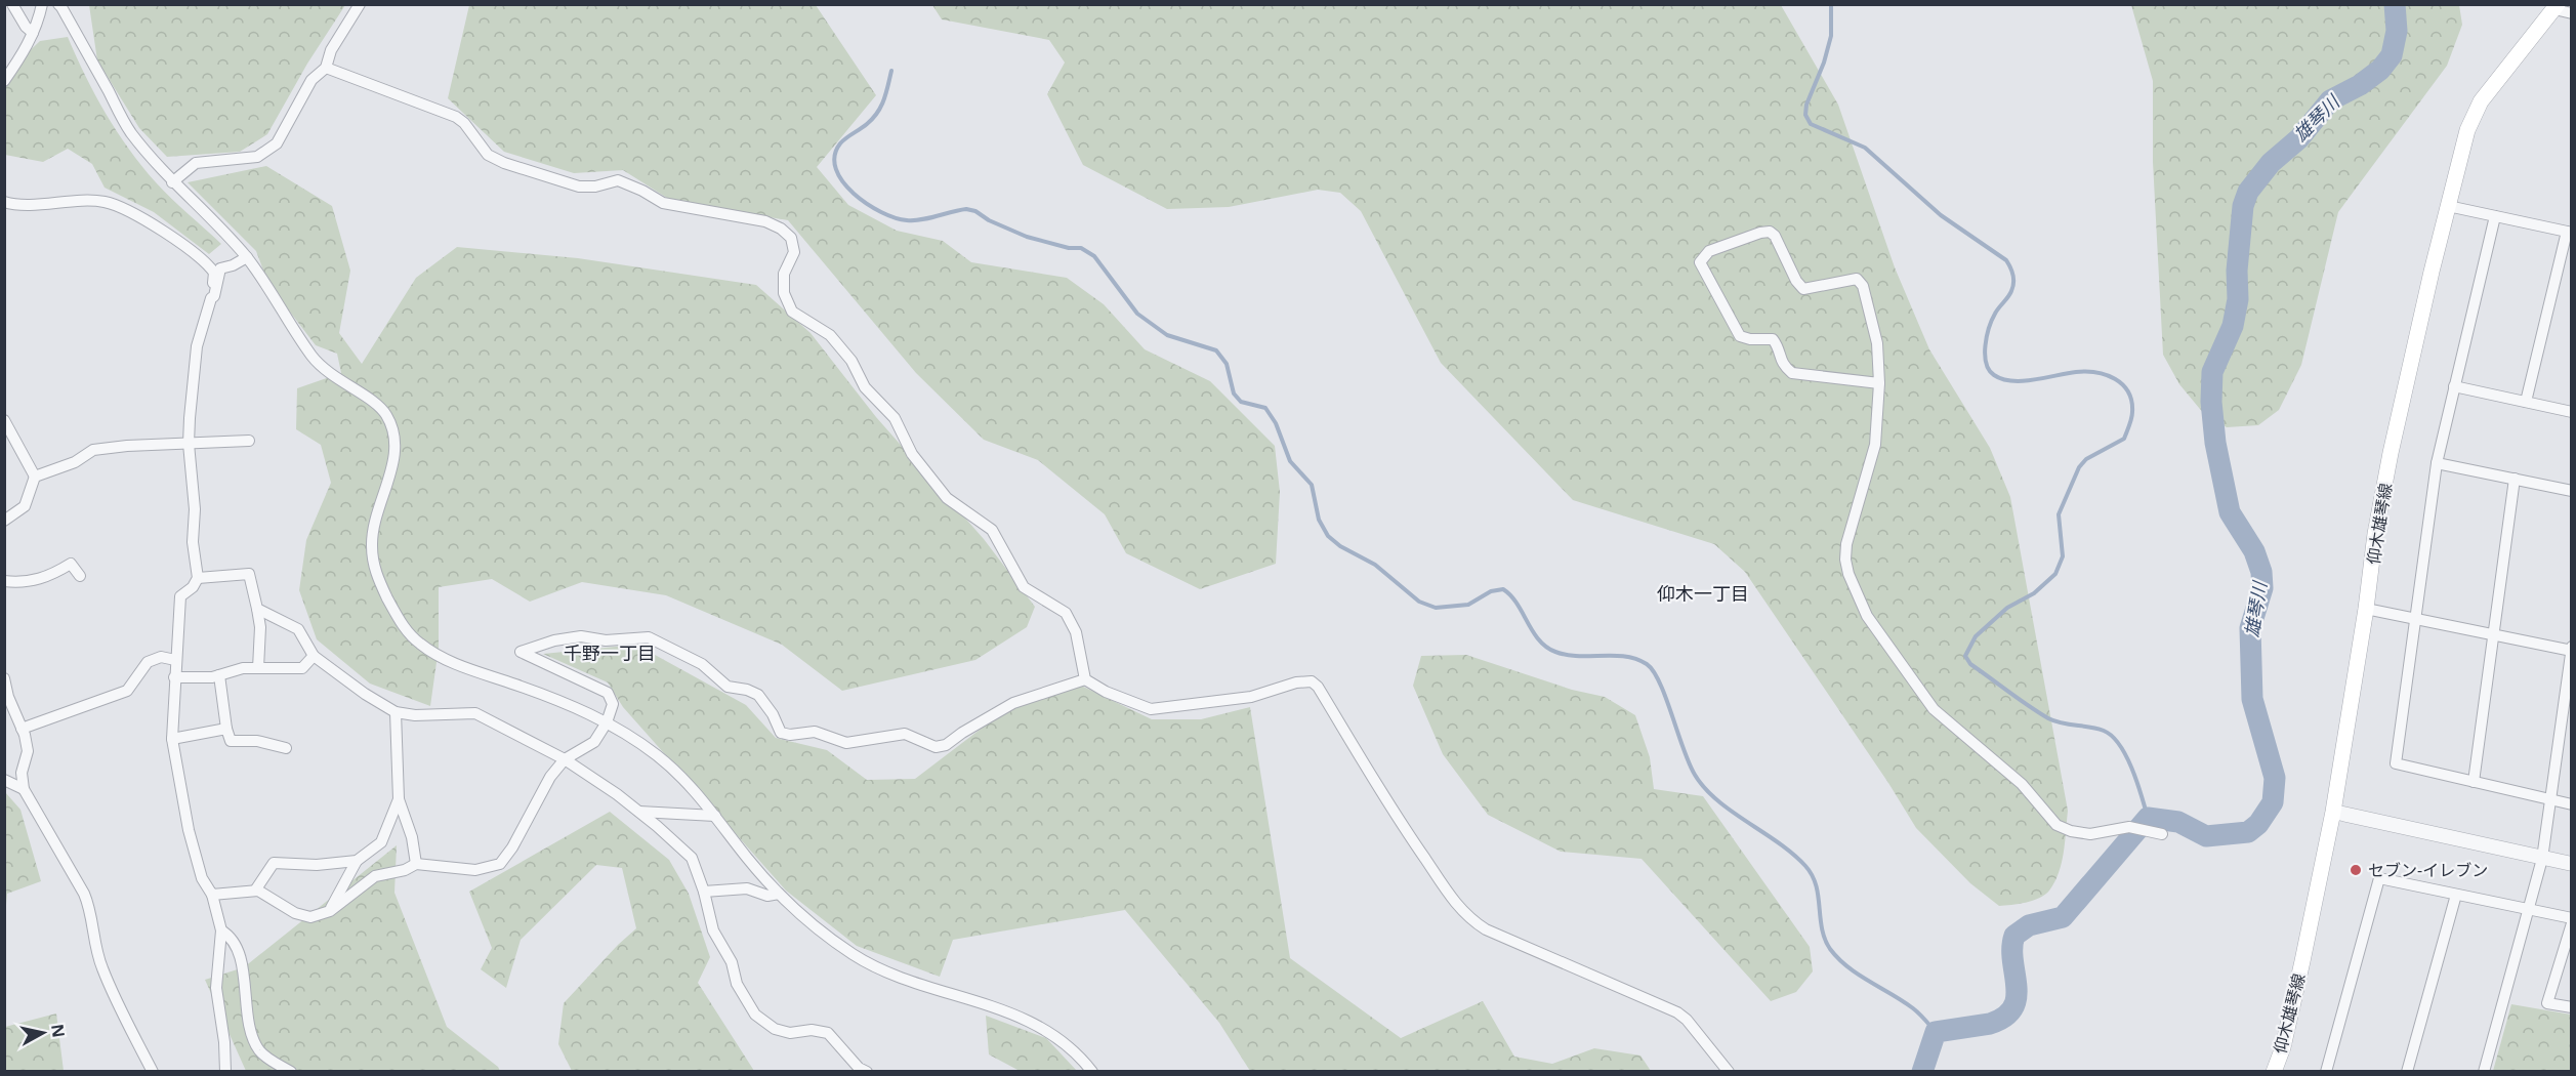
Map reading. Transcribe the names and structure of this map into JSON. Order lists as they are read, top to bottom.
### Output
{
  "streets": {
    "main road": ["仰木雄琴線"]
  },
  "districts": ["仰木一丁目", "千野一丁目"],
  "water": ["雄琴川"],
  "places": ["セブン-イレブン"],
  "north": "right"
}
